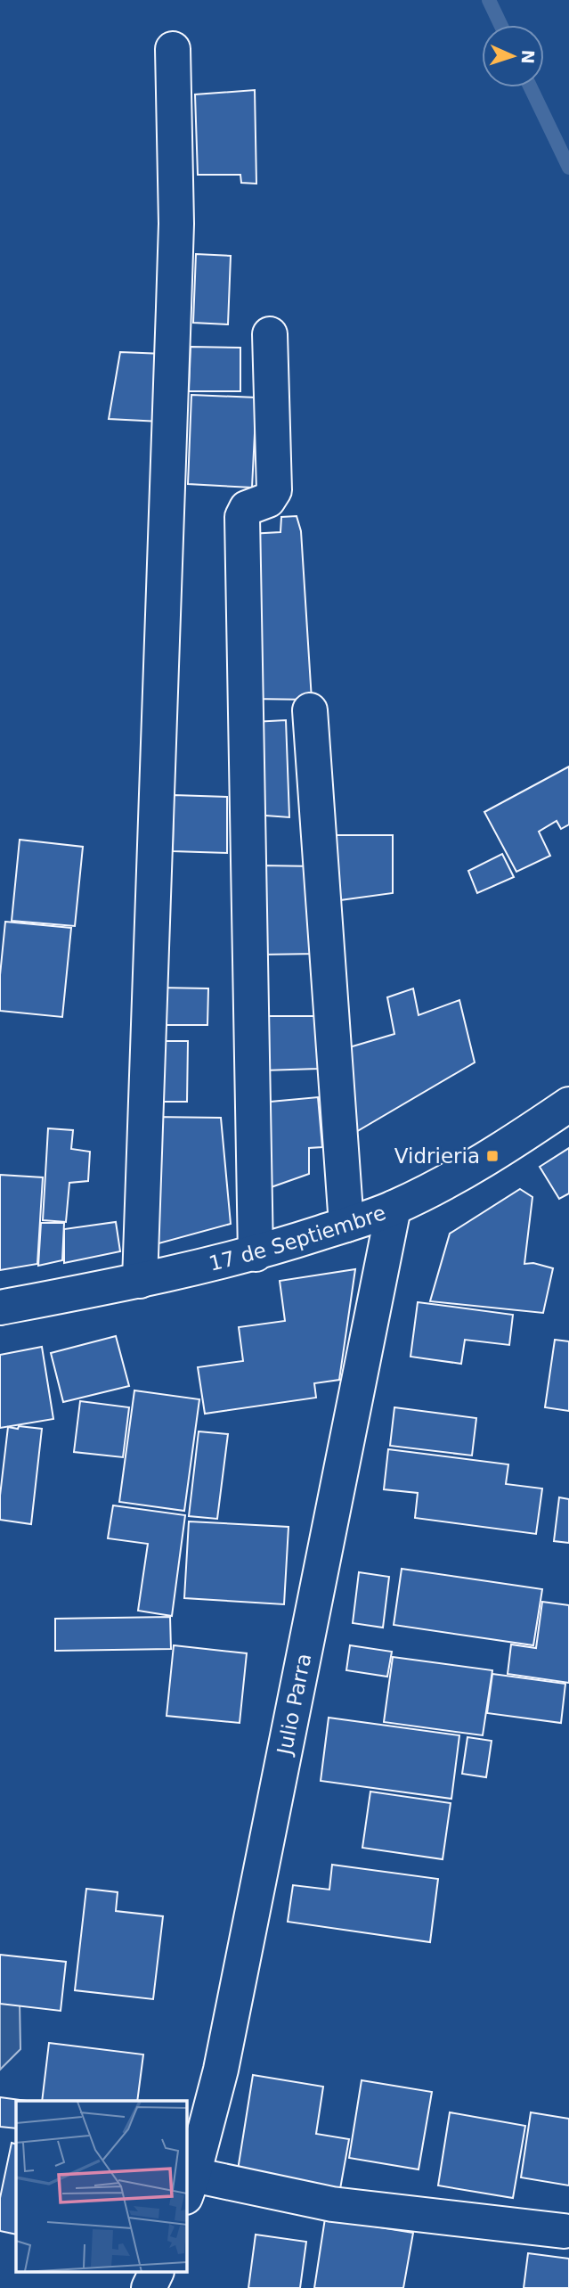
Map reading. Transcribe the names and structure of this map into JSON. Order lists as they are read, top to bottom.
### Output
{
  "streets": {
    "street": ["17 de Septiembre", "Julio Parra"]
  },
  "crossings": [
    ["17 de Septiembre", "Julio Parra"]
  ],
  "places": {
    "transit": ["Vidrieria"]
  },
  "north": "right"
}
